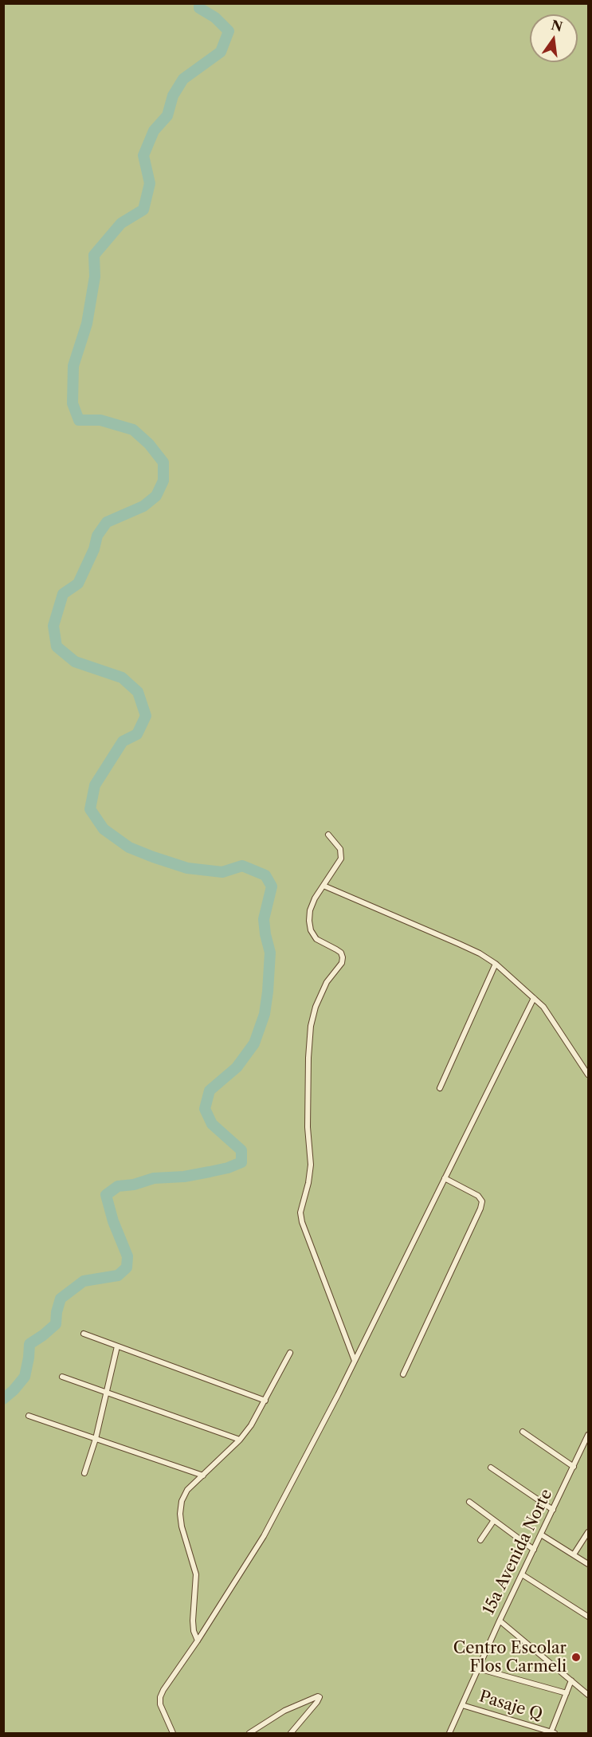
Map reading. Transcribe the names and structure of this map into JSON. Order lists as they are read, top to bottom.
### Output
{
  "streets": {
    "street": ["15a Avenida Norte", "Pasaje Q"]
  },
  "crossings": [
    ["15a Avenida Norte", "Pasaje Q"]
  ],
  "places": ["Centro Escolar Flos Carmeli"],
  "north": "top"
}
